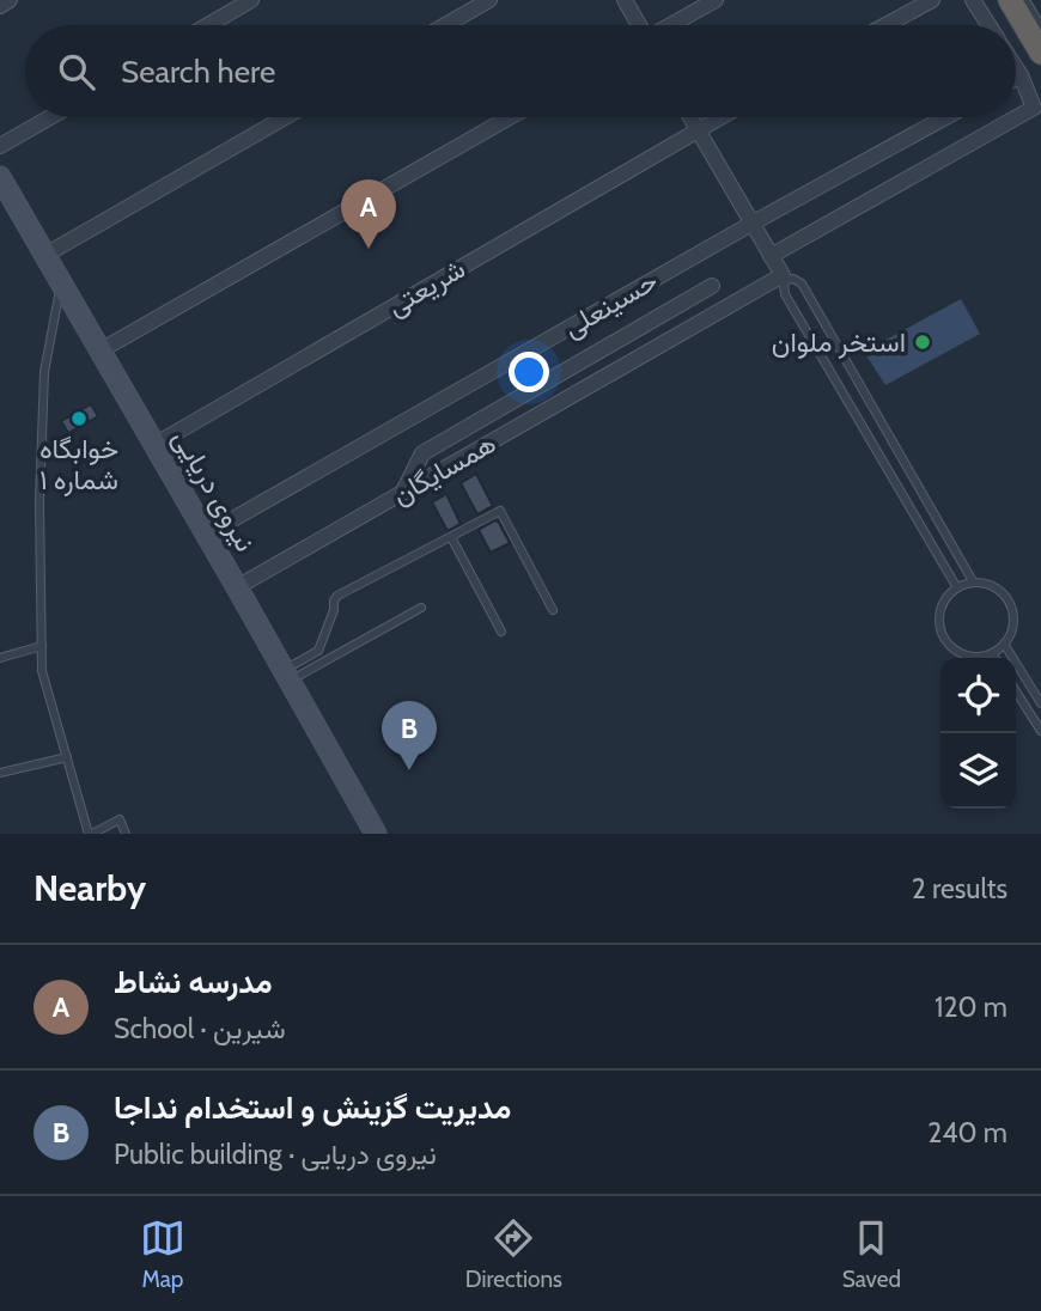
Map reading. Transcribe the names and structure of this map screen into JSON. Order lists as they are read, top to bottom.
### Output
{
  "streets": {
    "main road": ["نیروی دریایی"],
    "street": ["شریعتی", "حسینعلی", "همسایگان"]
  },
  "crossings": [
    ["شریعتی", "نیروی دریایی"],
    ["حسینعلی", "نیروی دریایی"],
    ["همسایگان", "نیروی دریایی"]
  ],
  "places": ["استخر ملوان", "خوابگاه شماره ۱"],
  "page": {
    "search": "Search here",
    "pins": ["A", "B"],
    "heading": ["Nearby", "2 results"],
    "list": [
      {
        "mark": "A",
        "name": "مدرسه نشاط",
        "note": "School · شیرین",
        "value": "120 m"
      },
      {
        "mark": "B",
        "name": "مدیریت گزینش و استخدام نداجا",
        "note": "Public building · نیروی دریایی",
        "value": "240 m"
      }
    ],
    "nav": ["Map", "Directions", "Saved"]
  }
}
